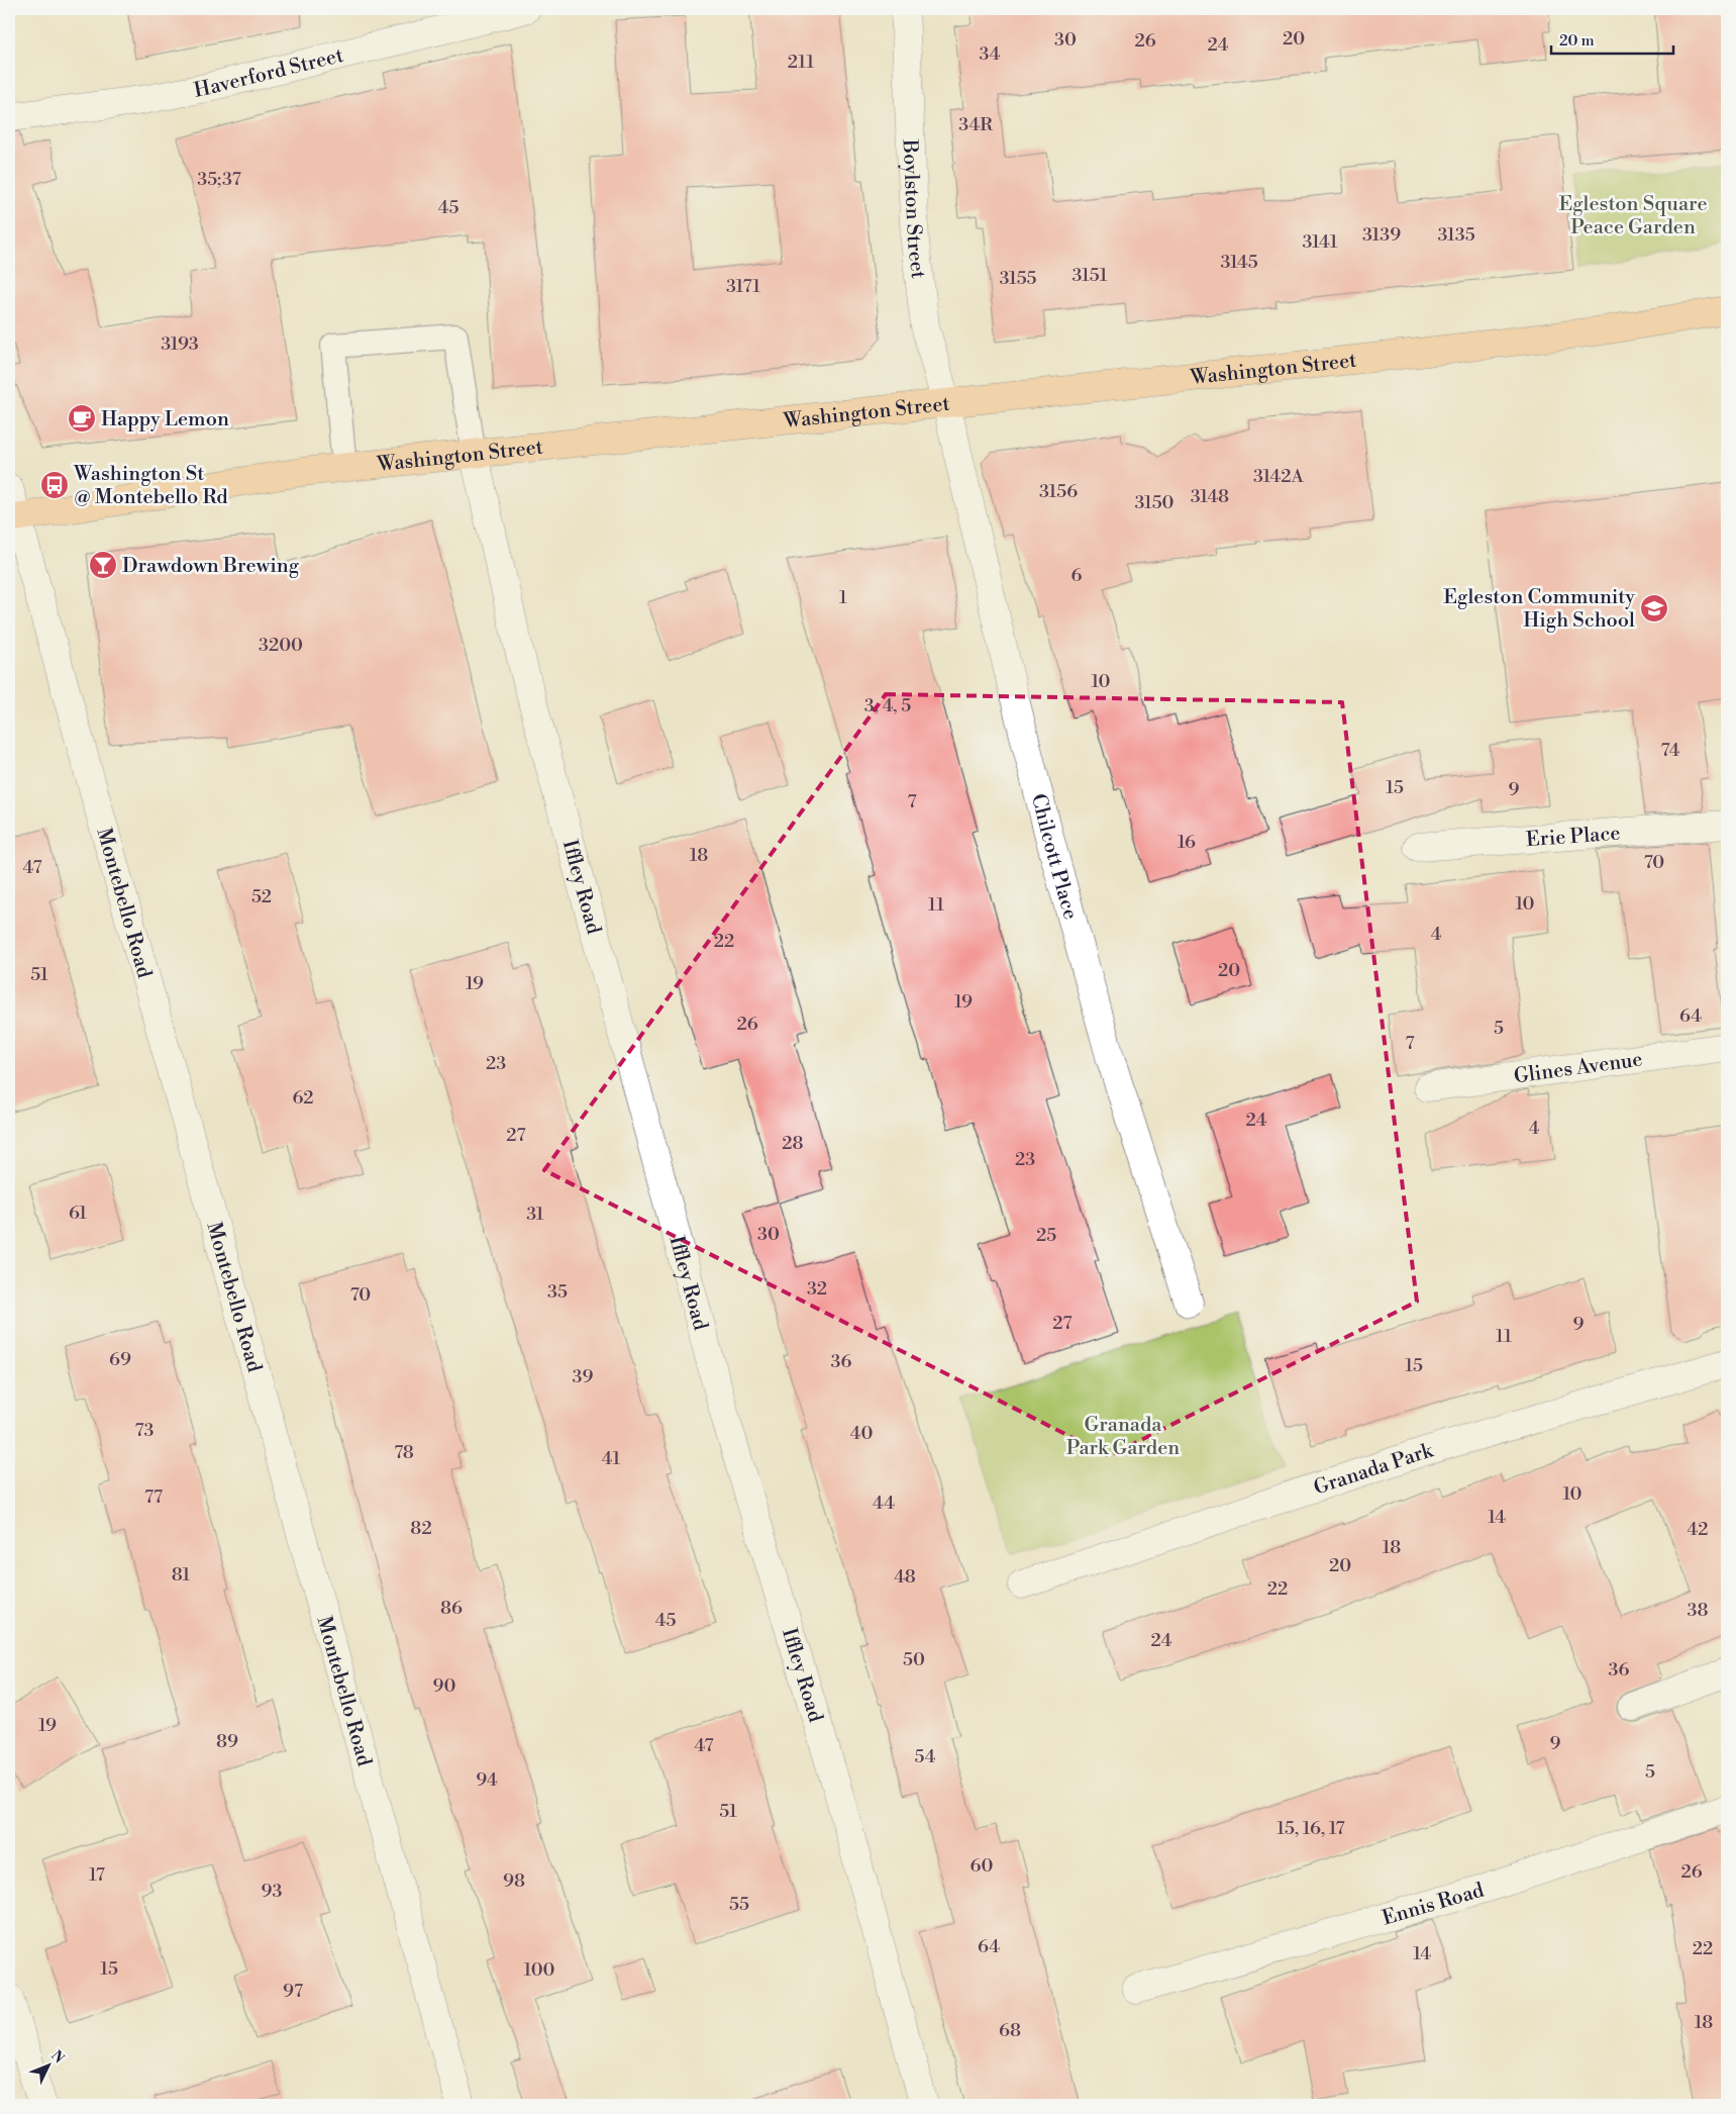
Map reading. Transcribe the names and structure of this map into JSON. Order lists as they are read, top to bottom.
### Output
{
  "streets": {
    "main road": ["Washington Street"],
    "street": [
      "Haverford Street",
      "Boylston Street",
      "Erie Place",
      "Chilcott Place",
      "Iffley Road",
      "Montebello Road",
      "Glines Avenue",
      "Granada Park",
      "Ennis Road"
    ]
  },
  "crossings": [
    ["Boylston Street", "Washington Street"],
    ["Boylston Street", "Chilcott Place"],
    ["Washington Street", "Chilcott Place"],
    ["Washington Street", "Iffley Road"],
    ["Washington Street", "Montebello Road"]
  ],
  "parks": ["Egleston Square Peace Garden", "Granada Park Garden"],
  "places": {
    "cafe": ["Happy Lemon"],
    "bus stop": ["Washington St @ Montebello Rd"],
    "bar": ["Drawdown Brewing"],
    "school or university": ["Egleston Community High School"]
  },
  "house_numbers": [
    "20",
    "30",
    "26",
    "24",
    "34",
    "211",
    "34R",
    "35;37",
    "45",
    "3139",
    "3135",
    "3141",
    "3145",
    "3151",
    "3155",
    "3171",
    "3193",
    "3142A",
    "3156",
    "3148",
    "3150",
    "6",
    "1",
    "3200",
    "10",
    "3, 4, 5",
    "74",
    "15",
    "9",
    "7",
    "16",
    "18",
    "70",
    "47",
    "52",
    "10",
    "11",
    "4",
    "22",
    "20",
    "51",
    "19",
    "19",
    "64",
    "26",
    "5",
    "7",
    "23",
    "62",
    "24",
    "4",
    "27",
    "28",
    "23",
    "61",
    "31",
    "30",
    "25",
    "32",
    "35",
    "70",
    "27",
    "9",
    "11",
    "69",
    "36",
    "15",
    "39",
    "73",
    "40",
    "78",
    "41",
    "10",
    "77",
    "44",
    "14",
    "82",
    "42",
    "18",
    "20",
    "81",
    "48",
    "22",
    "86",
    "38",
    "45",
    "24",
    "50",
    "36",
    "90",
    "19",
    "89",
    "9",
    "47",
    "54",
    "5",
    "94",
    "51",
    "15, 16, 17",
    "60",
    "26",
    "17",
    "98",
    "93",
    "55",
    "64",
    "22",
    "14",
    "15",
    "100",
    "97",
    "18",
    "68"
  ],
  "scale_bar": "20 m",
  "north": "top right"
}
